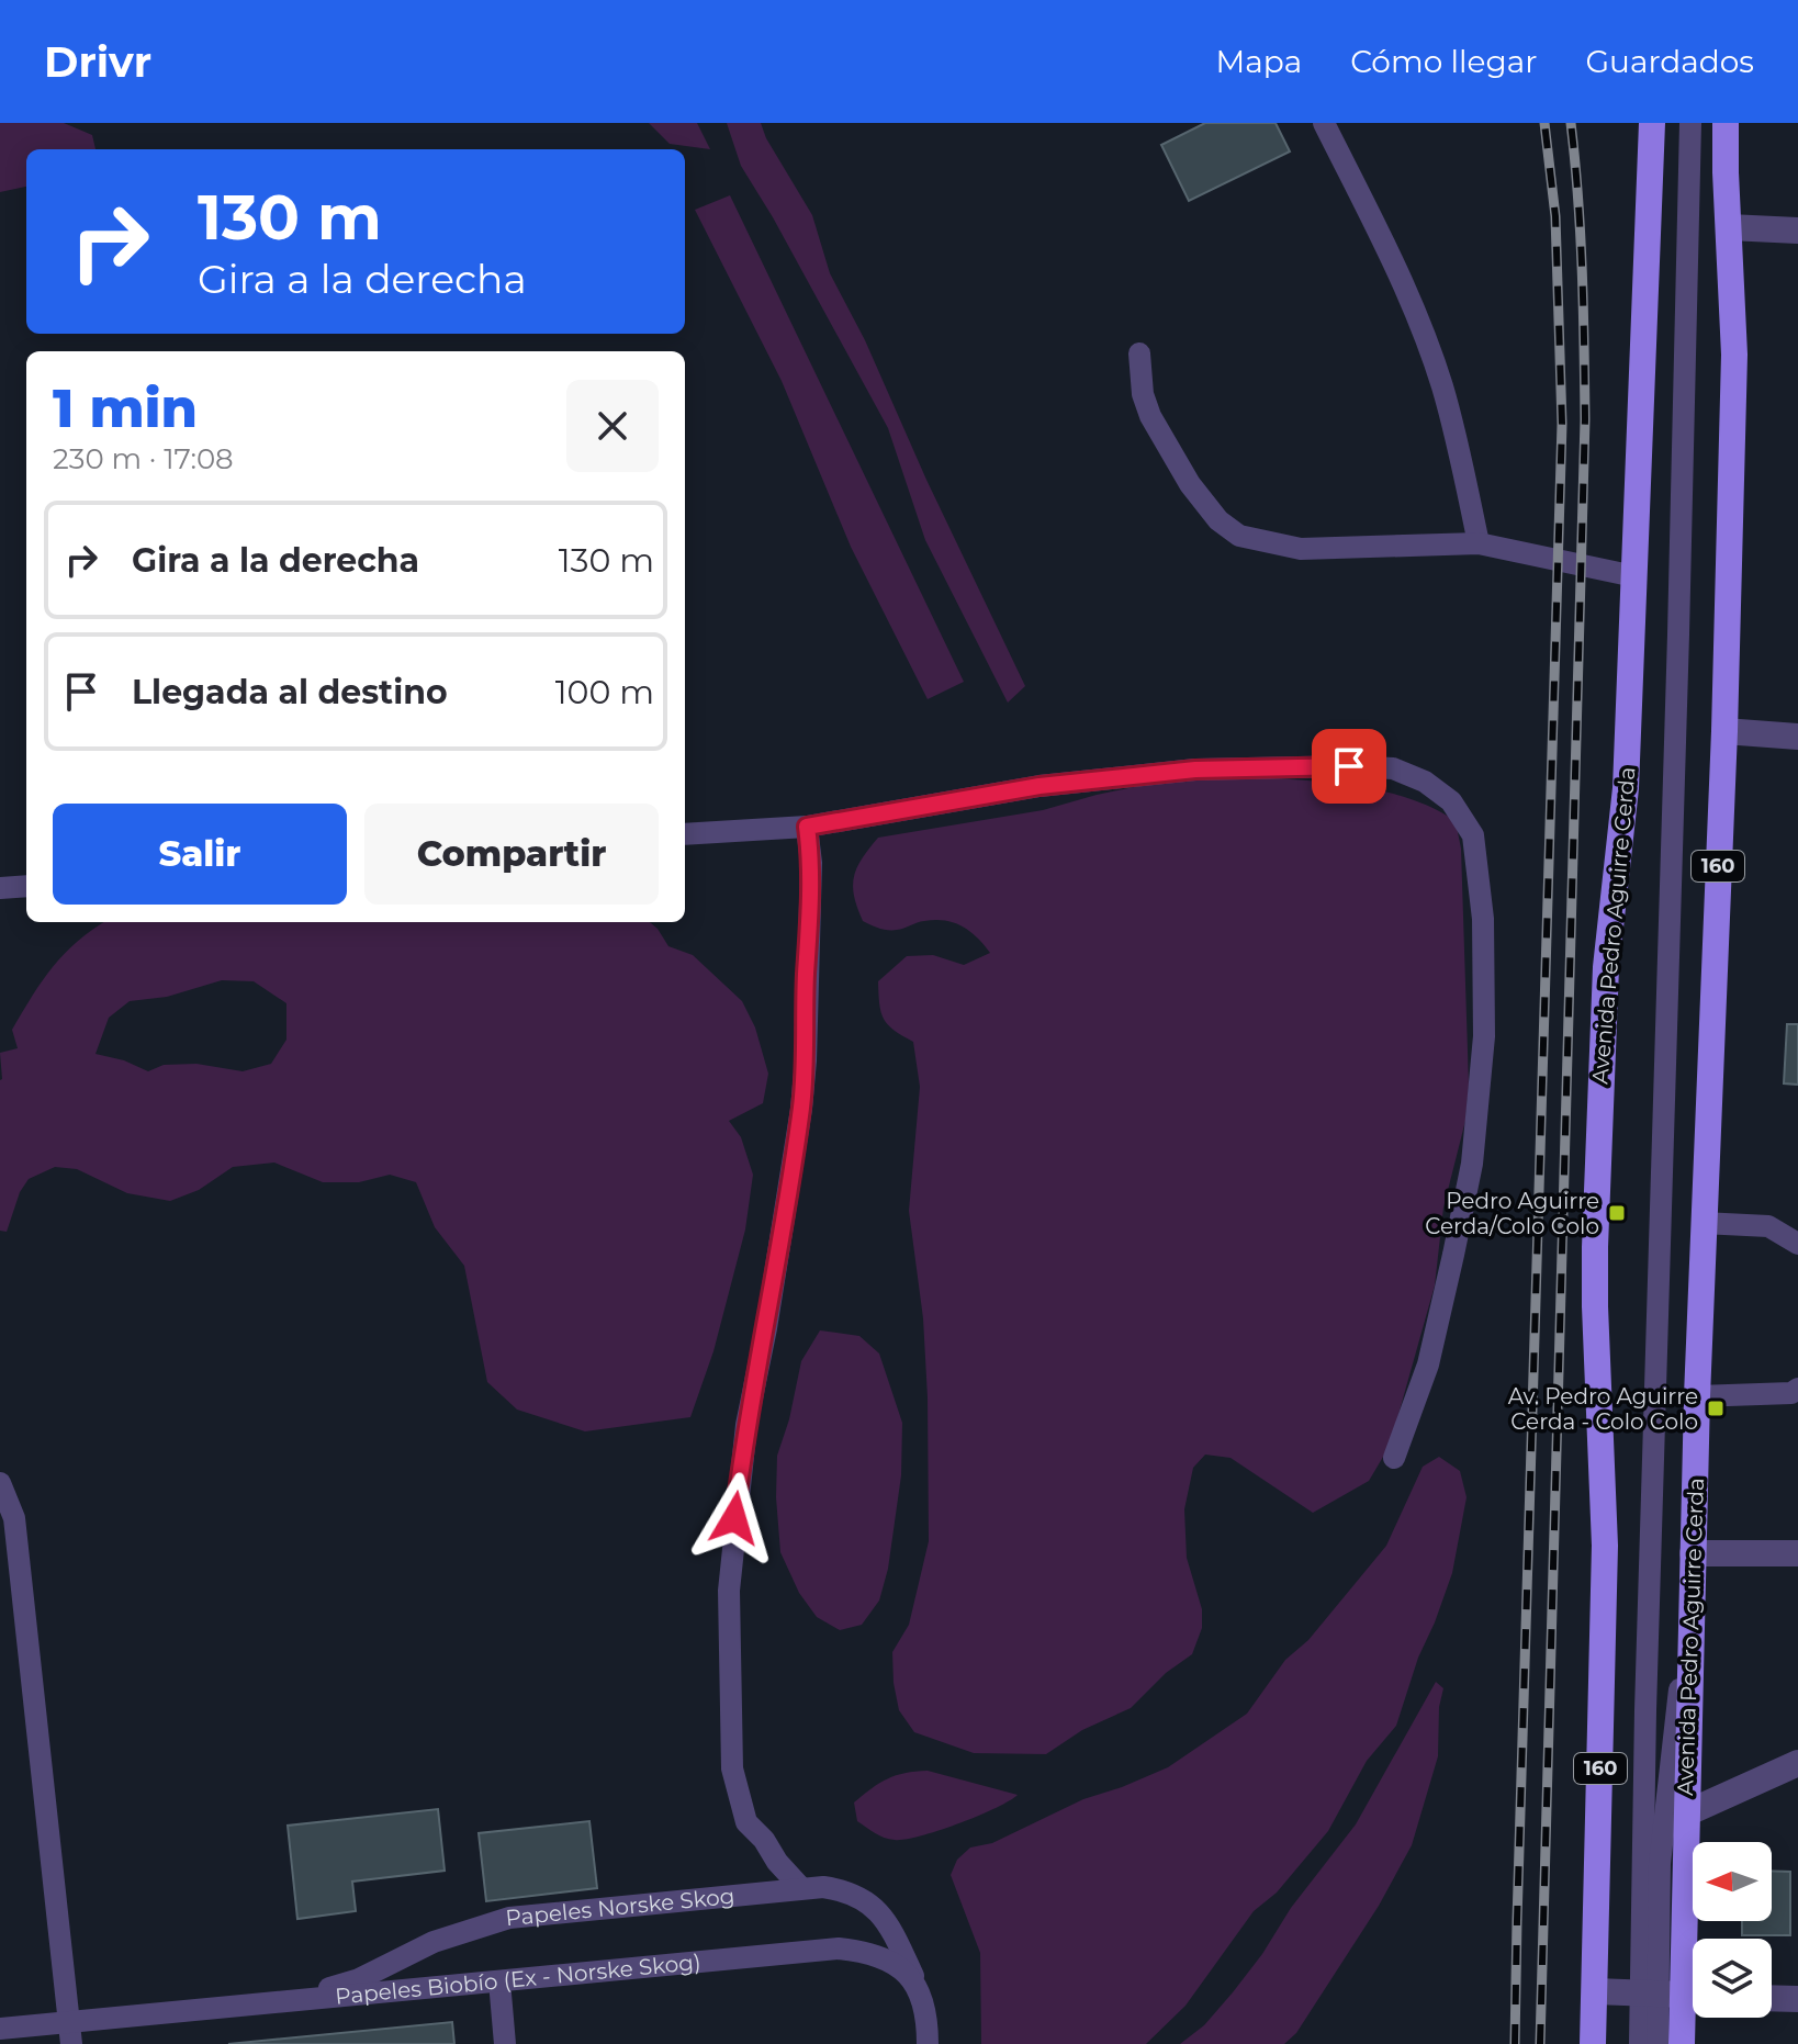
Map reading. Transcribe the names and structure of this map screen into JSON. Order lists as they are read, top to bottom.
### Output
{
  "streets": {
    "highway": ["160", "Avenida Pedro Aguirre Cerda"],
    "lane": ["Papeles Norske Skog", "Papeles Biobío (Ex - Norske Skog)"]
  },
  "crossings": [
    ["Papeles Norske Skog", "Papeles Biobío (Ex - Norske Skog)"]
  ],
  "places": {
    "transit": ["Pedro Aguirre Cerda/Colo Colo", "Av. Pedro Aguirre Cerda - Colo Colo"]
  },
  "north": "left",
  "page": {
    "header": "Drivr",
    "nav": ["Mapa", "Cómo llegar", "Guardados"],
    "turn": ["130 m", "Gira a la derecha"],
    "heading": ["1 min", "230 m · 17:08"],
    "list": [
      {
        "name": "Gira a la derecha",
        "value": "130 m"
      },
      {
        "name": "Llegada al destino",
        "value": "100 m"
      }
    ],
    "buttons": ["Salir", "Compartir"]
  }
}
